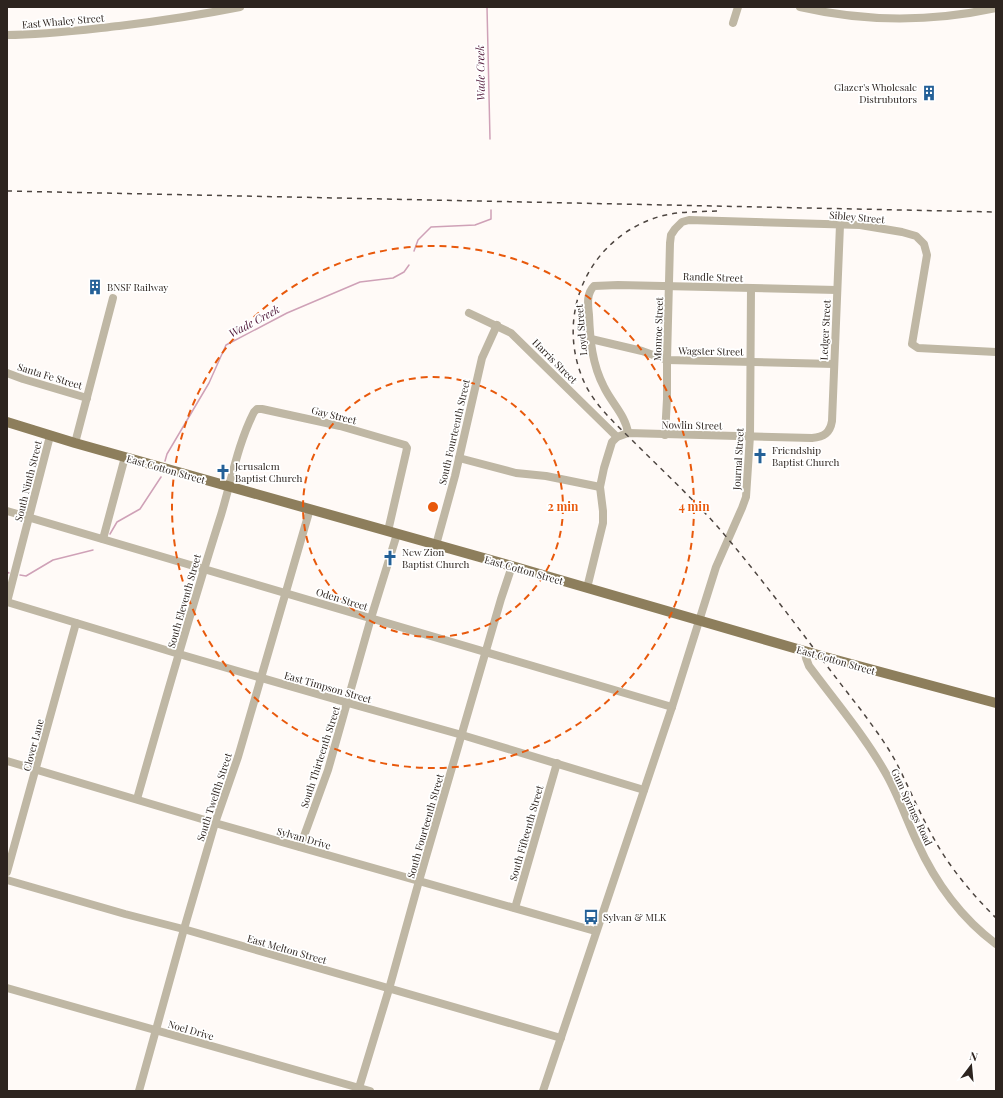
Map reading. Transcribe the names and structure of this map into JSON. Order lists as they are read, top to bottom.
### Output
{
  "streets": {
    "main road": ["East Cotton Street"],
    "street": [
      "East Whaley Street",
      "Sibley Street",
      "Randle Street",
      "Monroe Street",
      "Loyd Street",
      "Ledger Street",
      "Wagster Street",
      "Harris Street",
      "Santa Fe Street",
      "Gay Street",
      "Nowlin Street",
      "South Fourteenth Street",
      "Journal Street",
      "South Ninth Street",
      "Oden Street",
      "South Eleventh Street",
      "East Timpson Street",
      "Clover Lane",
      "South Thirteenth Street",
      "South Twelfth Street",
      "Gum Springs Road",
      "South Fifteenth Street",
      "Sylvan Drive",
      "East Melton Street",
      "Noel Drive"
    ]
  },
  "crossings": [
    ["Sibley Street", "Monroe Street"],
    ["Sibley Street", "Ledger Street"],
    ["Randle Street", "Monroe Street"],
    ["Randle Street", "Loyd Street"],
    ["Randle Street", "Ledger Street"],
    ["Randle Street", "Journal Street"],
    ["Monroe Street", "Wagster Street"],
    ["Monroe Street", "Nowlin Street"],
    ["Loyd Street", "Wagster Street"],
    ["Loyd Street", "Nowlin Street"],
    ["Ledger Street", "Wagster Street"],
    ["Ledger Street", "Nowlin Street"],
    ["Wagster Street", "Journal Street"],
    ["Harris Street", "South Fourteenth Street"],
    ["Gay Street", "South Eleventh Street"],
    ["Gay Street", "South Thirteenth Street"],
    ["Nowlin Street", "Journal Street"],
    ["South Fourteenth Street", "East Cotton Street"],
    ["South Fourteenth Street", "Oden Street"],
    ["South Fourteenth Street", "East Timpson Street"],
    ["South Fourteenth Street", "Sylvan Drive"],
    ["South Fourteenth Street", "East Melton Street"],
    ["South Fourteenth Street", "Noel Drive"],
    ["Journal Street", "East Cotton Street"],
    ["Journal Street", "Oden Street"],
    ["Journal Street", "East Timpson Street"],
    ["Journal Street", "Sylvan Drive"],
    ["Journal Street", "East Melton Street"],
    ["East Cotton Street", "South Ninth Street"],
    ["East Cotton Street", "South Eleventh Street"],
    ["East Cotton Street", "South Thirteenth Street"],
    ["East Cotton Street", "South Twelfth Street"],
    ["East Cotton Street", "Gum Springs Road"],
    ["South Ninth Street", "Oden Street"],
    ["South Ninth Street", "East Timpson Street"],
    ["Oden Street", "South Eleventh Street"],
    ["Oden Street", "South Thirteenth Street"],
    ["Oden Street", "South Twelfth Street"],
    ["South Eleventh Street", "East Timpson Street"],
    ["South Eleventh Street", "Sylvan Drive"],
    ["East Timpson Street", "Clover Lane"],
    ["East Timpson Street", "South Thirteenth Street"],
    ["East Timpson Street", "South Twelfth Street"],
    ["East Timpson Street", "South Fifteenth Street"],
    ["Clover Lane", "Sylvan Drive"],
    ["South Thirteenth Street", "Sylvan Drive"],
    ["South Twelfth Street", "Sylvan Drive"],
    ["South Twelfth Street", "East Melton Street"],
    ["South Twelfth Street", "Noel Drive"],
    ["South Fifteenth Street", "Sylvan Drive"]
  ],
  "water": ["Wade Creek"],
  "places": {
    "building": ["Glazer's Wholesale Distrubutors", "BNSF Railway"],
    "church": ["Friendship Baptist Church", "Jerusalem Baptist Church", "New Zion Baptist Church"],
    "bus stop": ["Sylvan & MLK"]
  },
  "north": "top",
  "rings": ["2 min", "4 min"]
}
